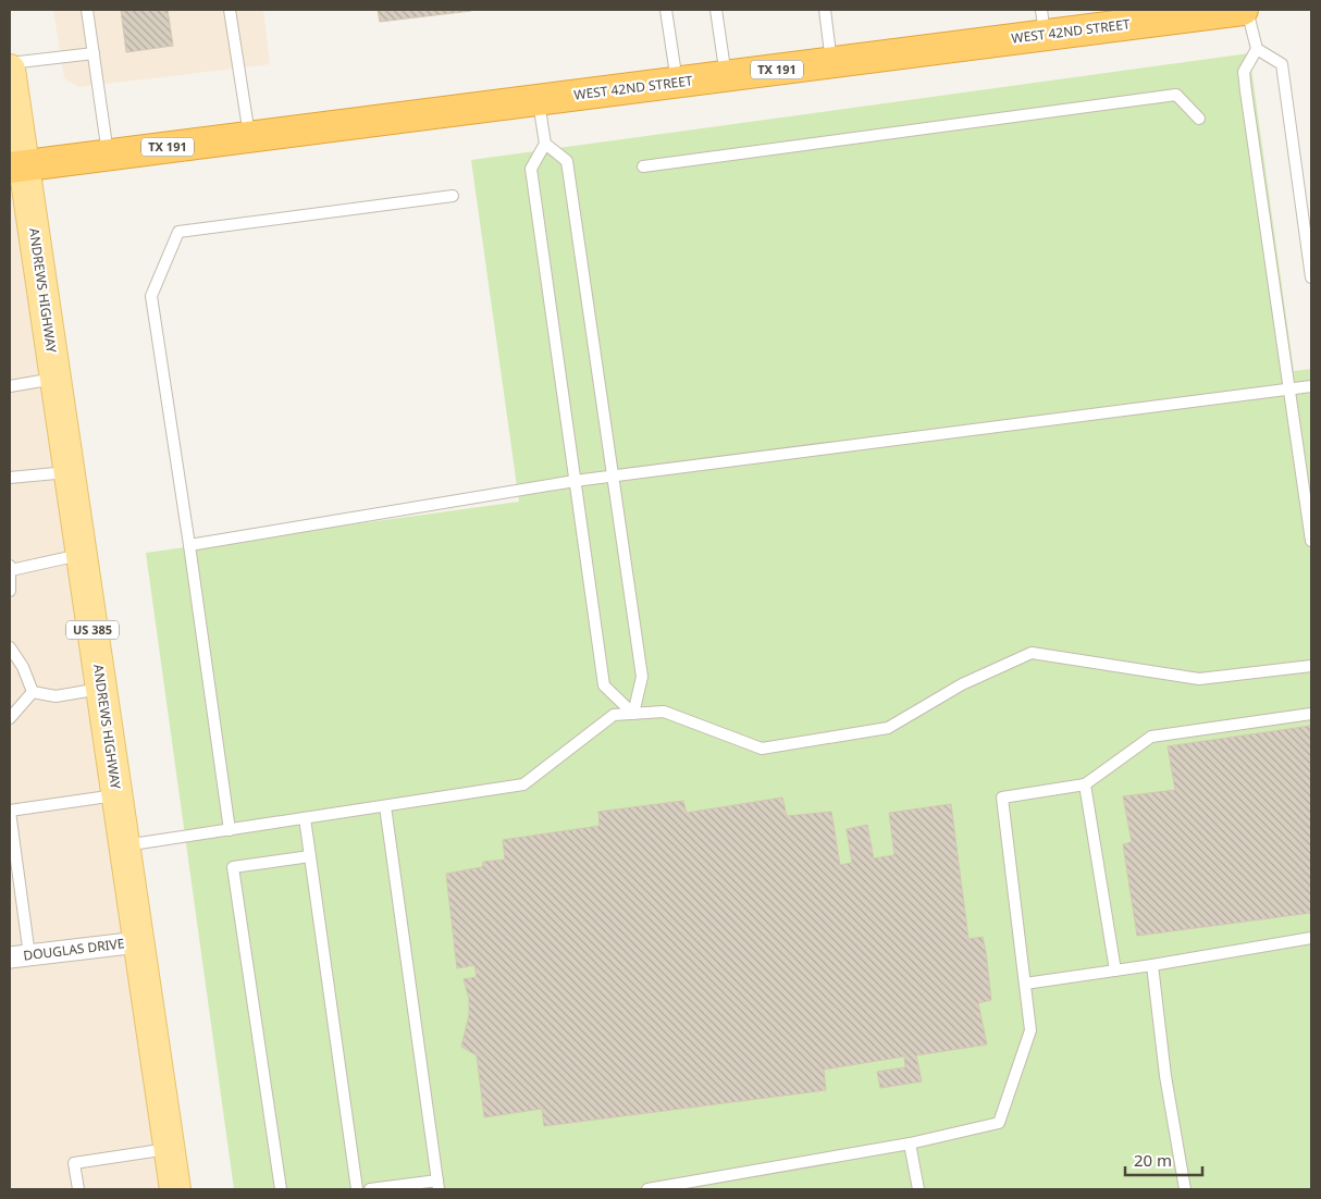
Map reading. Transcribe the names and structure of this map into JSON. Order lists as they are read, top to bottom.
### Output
{
  "streets": {
    "highway": ["WEST 42ND STREET", "TX 191"],
    "main road": ["ANDREWS HIGHWAY", "US 385"],
    "street": ["DOUGLAS DRIVE"]
  },
  "crossings": [
    ["WEST 42ND STREET", "ANDREWS HIGHWAY"],
    ["ANDREWS HIGHWAY", "DOUGLAS DRIVE"]
  ],
  "scale_bar": "20 m"
}
